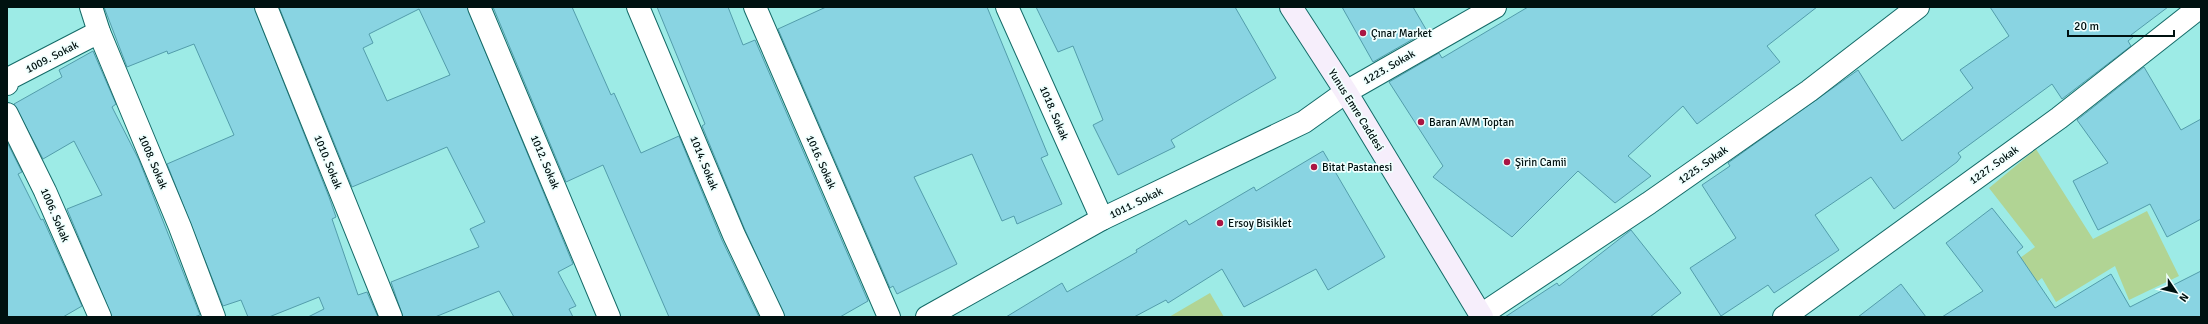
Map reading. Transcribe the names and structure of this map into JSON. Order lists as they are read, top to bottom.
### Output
{
  "streets": {
    "main road": ["Yunus Emre Caddesi"],
    "street": [
      "1009. Sokak",
      "1223. Sokak",
      "1018. Sokak",
      "1008. Sokak",
      "1010. Sokak",
      "1012. Sokak",
      "1016. Sokak",
      "1014. Sokak",
      "1225. Sokak",
      "1227. Sokak",
      "1011. Sokak",
      "1006. Sokak"
    ]
  },
  "crossings": [
    ["1009. Sokak", "1008. Sokak"],
    ["1223. Sokak", "Yunus Emre Caddesi"],
    ["1223. Sokak", "1011. Sokak"],
    ["Yunus Emre Caddesi", "1225. Sokak"],
    ["Yunus Emre Caddesi", "1011. Sokak"],
    ["1018. Sokak", "1011. Sokak"]
  ],
  "places": [
    "Çınar Market",
    "Baran AVM Toptan",
    "Şirin Camii",
    "Bitat Pastanesi",
    "Ersoy Bisiklet"
  ],
  "scale_bar": "20 m",
  "north": "bottom right"
}
